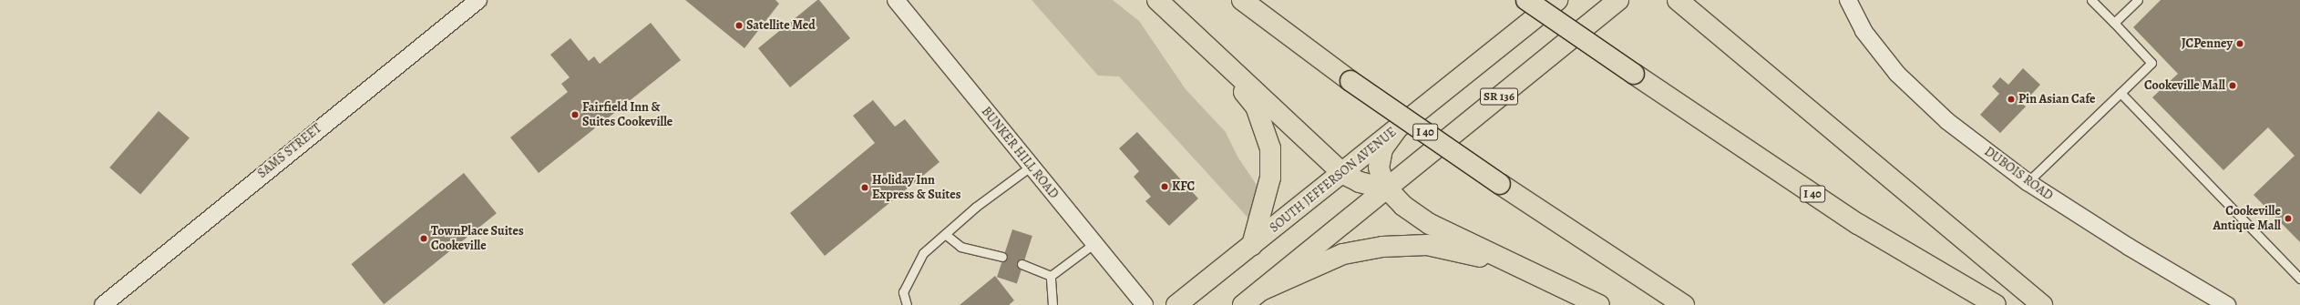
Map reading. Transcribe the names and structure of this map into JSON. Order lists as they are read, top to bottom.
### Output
{
  "streets": {
    "main road": ["SR 136", "I 40", "SOUTH JEFFERSON AVENUE"],
    "street": ["SAMS STREET", "BUNKER HILL ROAD", "DUBOIS ROAD"]
  },
  "places": [
    "Satellite Med",
    "JCPenney",
    "Cookeville Mall",
    "Pin Asian Cafe",
    "Fairfield Inn & Suites Cookeville",
    "KFC",
    "Holiday Inn Express & Suites",
    "Cookeville Antique Mall",
    "TownPlace Suites Cookeville"
  ]
}
